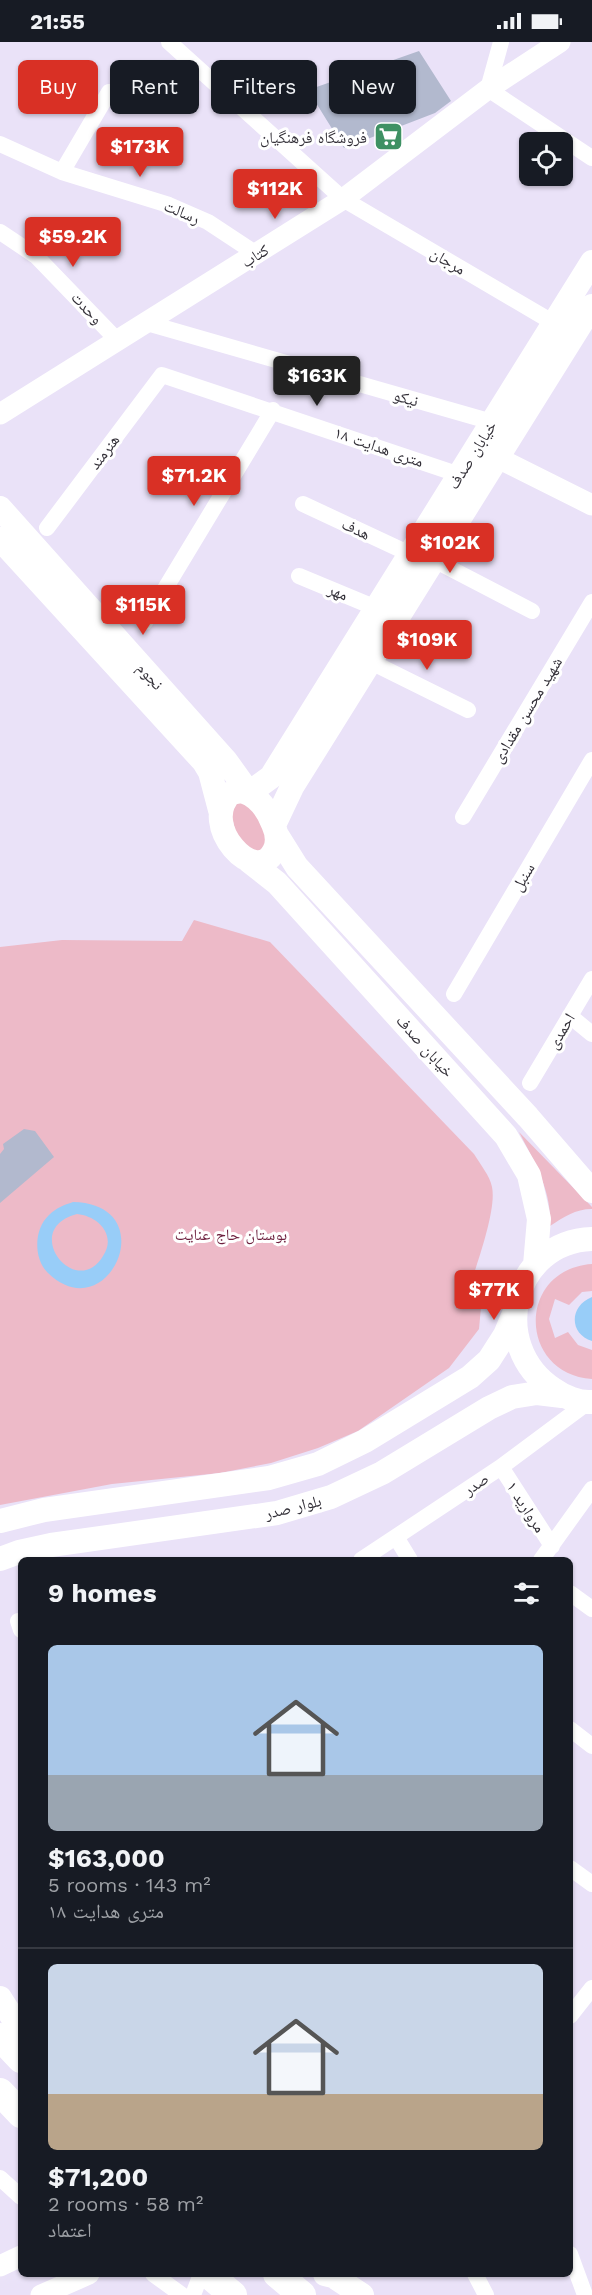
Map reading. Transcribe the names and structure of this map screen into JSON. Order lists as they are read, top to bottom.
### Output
{
  "streets": {
    "main road": ["خیابان صدف", "نجوم", "بلوار صدر"],
    "street": [
      "رسالت",
      "کتاب",
      "مرجان",
      "وحدت",
      "نیکو",
      "۱۸ متری هدایت",
      "هنرمند",
      "هدف",
      "مهر",
      "شهید محسن مقدادی",
      "سنبل",
      "احمدی",
      "صدر",
      "مروارید ۱"
    ]
  },
  "crossings": [
    ["رسالت", "کتاب"],
    ["کتاب", "مرجان"],
    ["کتاب", "وحدت"],
    ["کتاب", "نیکو"],
    ["مرجان", "خیابان صدف"],
    ["نیکو", "خیابان صدف"],
    ["۱۸ متری هدایت", "هنرمند"],
    ["۱۸ متری هدایت", "خیابان صدف"],
    ["خیابان صدف", "هدف"],
    ["خیابان صدف", "مهر"],
    ["خیابان صدف", "نجوم"],
    ["صدر", "مروارید ۱"]
  ],
  "parks": ["بوستان حاج عنایت"],
  "places": {
    "supermarket": ["فروشگاه فرهنگیان"]
  },
  "page": {
    "status": "21:55",
    "chip": [
      "Buy",
      "Rent",
      "Filters",
      "New"
    ],
    "price": [
      "$173K",
      "$112K",
      "$59.2K",
      "$163K",
      "$71.2K",
      "$102K",
      "$115K",
      "$109K",
      "$77K"
    ],
    "heading": "9 homes",
    "list": [
      {
        "name": "$163,000",
        "note": "5 rooms · 143 m² · ۱۸ متری هدایت"
      },
      {
        "name": "$71,200",
        "note": "2 rooms · 58 m² · اعتماد"
      }
    ]
  }
}
